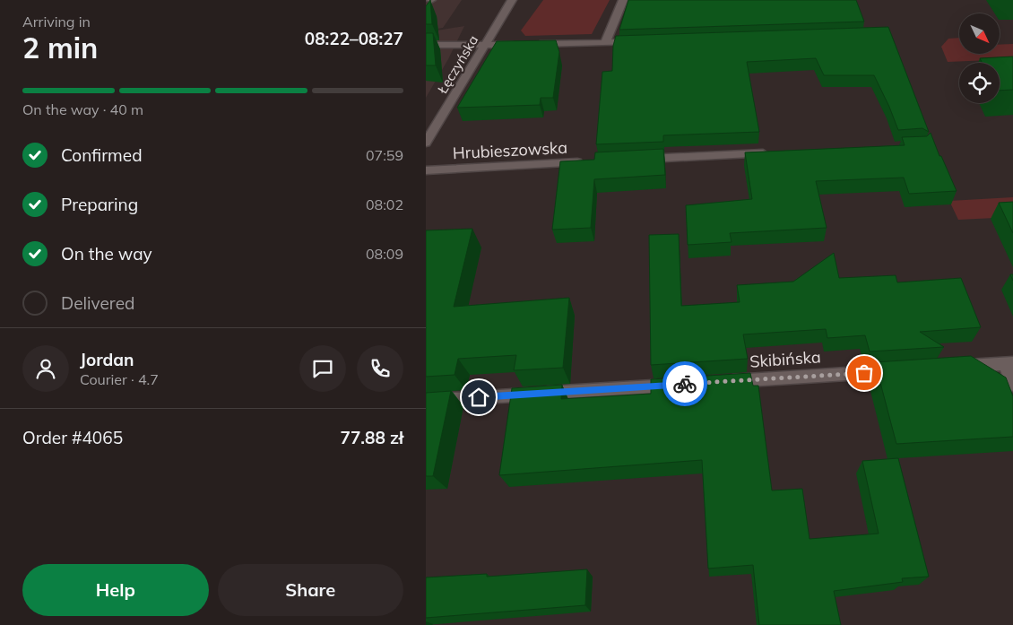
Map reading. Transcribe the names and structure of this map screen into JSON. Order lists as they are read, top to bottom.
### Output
{
  "streets": {
    "street": ["Łęczyńska", "Hrubieszowska", "Skibińska"]
  },
  "north": "bottom right",
  "page": {
    "heading": ["2 min", "Arriving in", "08:22–08:27"],
    "panel": [
      "Jordan",
      "Courier · 4.7",
      "Order #4065",
      "77.88 zł"
    ],
    "bar": "On the way · 40 m",
    "list": [
      ["Confirmed", "07:59"],
      ["Preparing", "08:02"],
      ["On the way", "08:09"],
      "Delivered"
    ],
    "buttons": ["Help", "Share"]
  }
}
